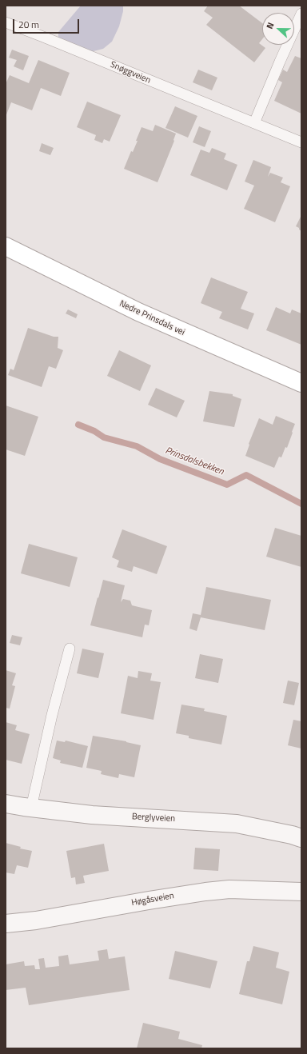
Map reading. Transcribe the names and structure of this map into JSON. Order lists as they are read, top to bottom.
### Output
{
  "streets": {
    "main road": ["Nedre Prinsdals vei"],
    "street": ["Berglyveien", "Høgåsveien"],
    "lane": ["Snøggveien"]
  },
  "water": ["Prinsdalsbekken"],
  "scale_bar": "20 m",
  "north": "left"
}
